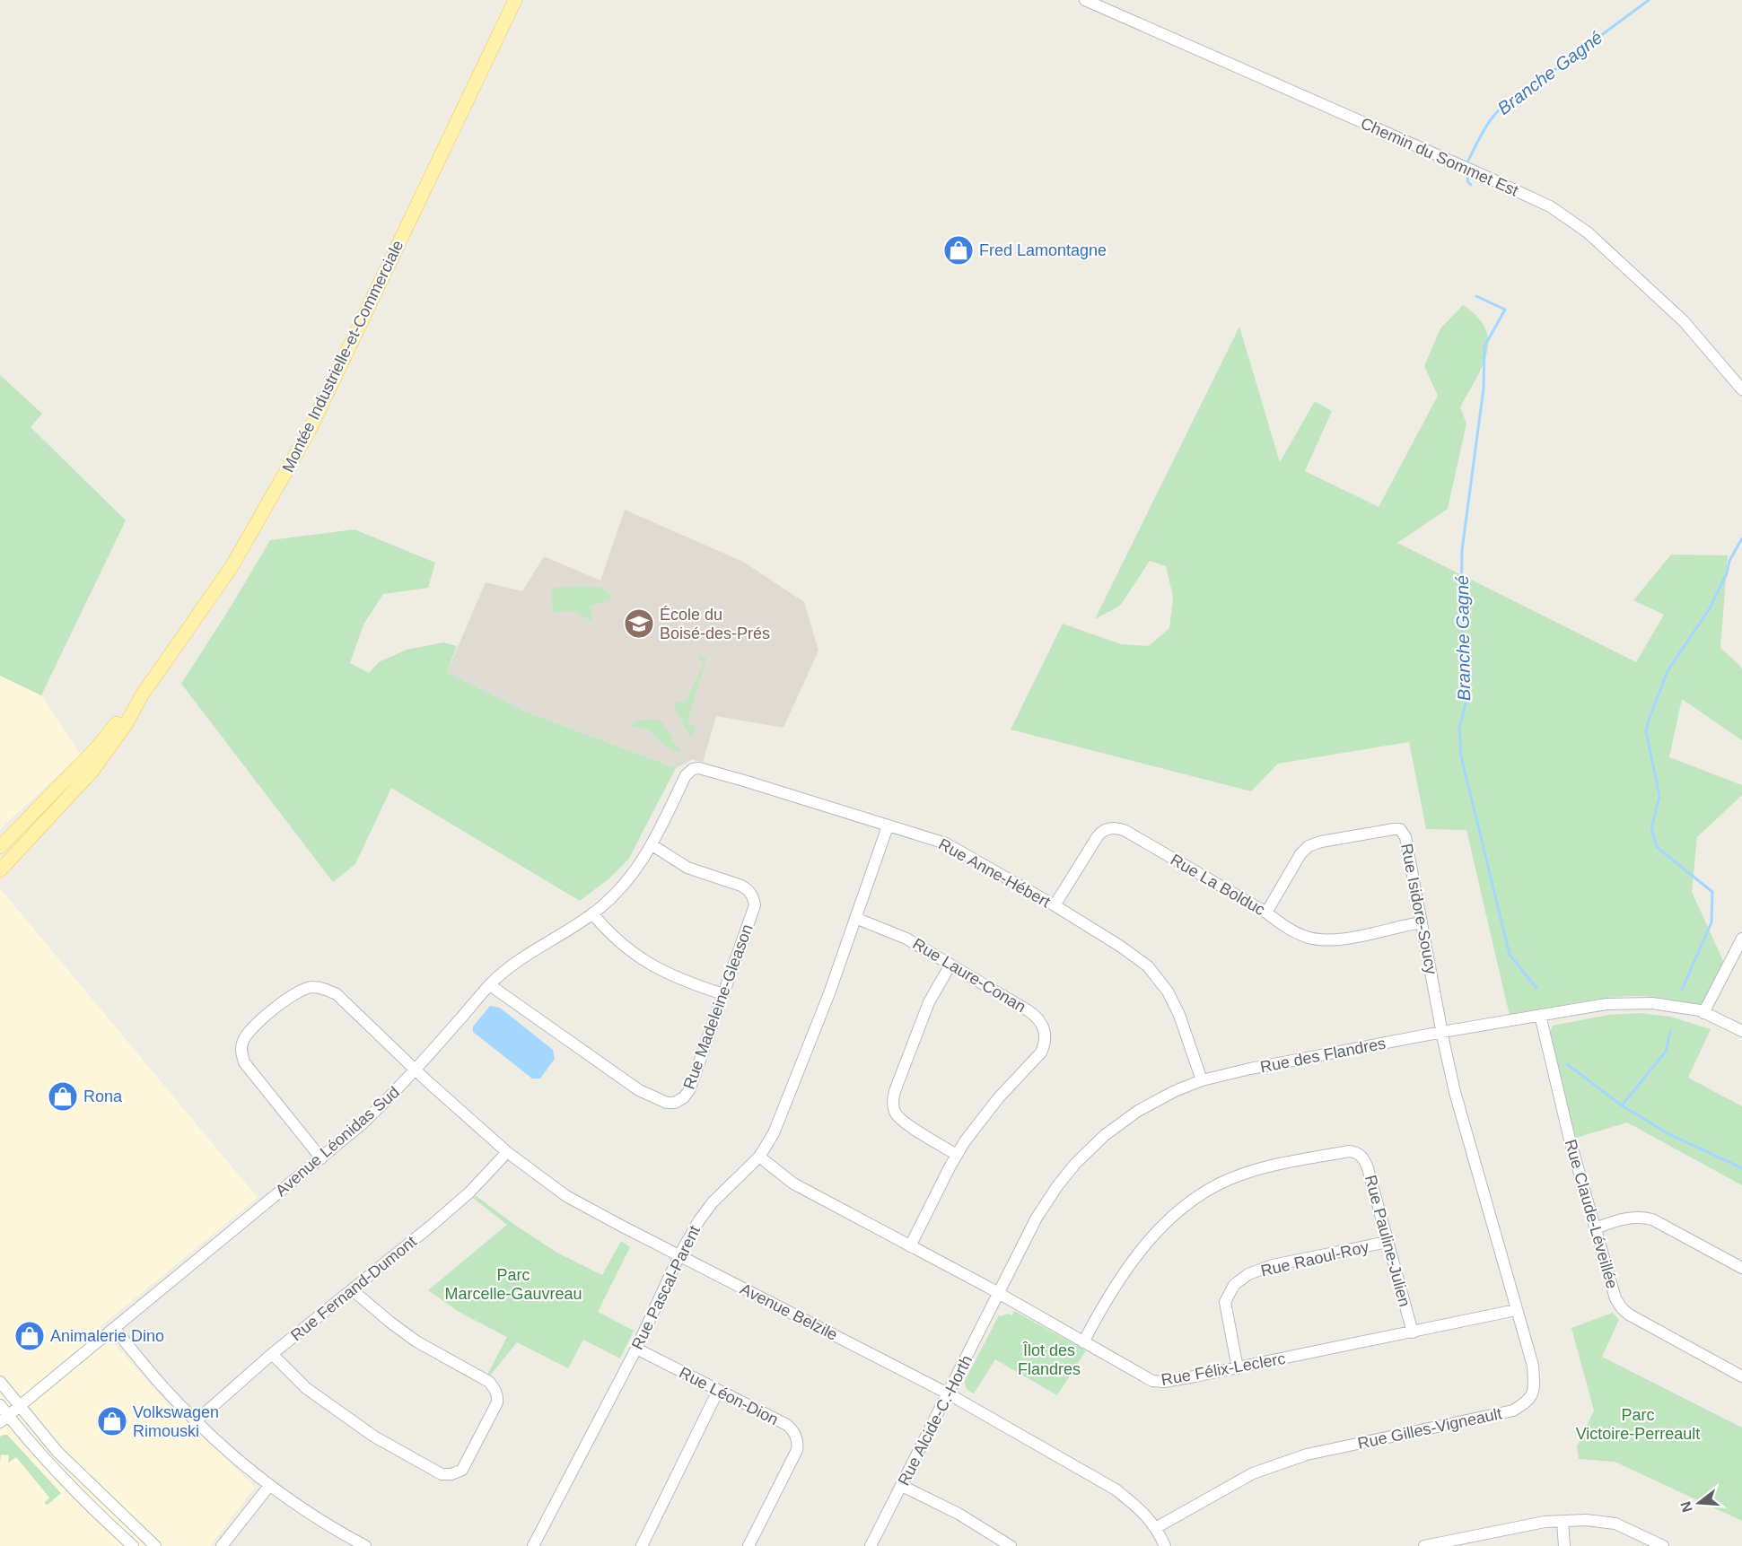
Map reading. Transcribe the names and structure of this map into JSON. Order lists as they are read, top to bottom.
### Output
{
  "streets": {
    "main road": ["Montée Industrielle-et-Commerciale"],
    "street": [
      "Chemin du Sommet Est",
      "Rue Anne-Hébert",
      "Rue La Bolduc",
      "Rue Isidore-Soucy",
      "Rue Laure-Conan",
      "Rue Madeleine-Gleason",
      "Rue des Flandres",
      "Avenue Léonidas Sud",
      "Rue Claude-Léveillée",
      "Rue Pauline-Julien",
      "Rue Raoul-Roy",
      "Rue Pascal-Parent",
      "Rue Fernand-Dumont",
      "Avenue Belzile",
      "Rue Félix-Leclerc",
      "Rue Léon-Dion",
      "Rue Alcide-C.-Horth",
      "Rue Gilles-Vigneault"
    ]
  },
  "crossings": [
    ["Rue Anne-Hébert", "Rue La Bolduc"],
    ["Rue Anne-Hébert", "Rue des Flandres"],
    ["Rue Anne-Hébert", "Avenue Léonidas Sud"],
    ["Rue Anne-Hébert", "Rue Pascal-Parent"],
    ["Rue La Bolduc", "Rue Isidore-Soucy"],
    ["Rue Isidore-Soucy", "Rue des Flandres"],
    ["Rue Isidore-Soucy", "Rue Gilles-Vigneault"],
    ["Rue Laure-Conan", "Rue Pascal-Parent"],
    ["Rue Laure-Conan", "Rue Félix-Leclerc"],
    ["Rue Madeleine-Gleason", "Avenue Léonidas Sud"],
    ["Rue des Flandres", "Rue Claude-Léveillée"],
    ["Rue des Flandres", "Rue Félix-Leclerc"],
    ["Rue des Flandres", "Rue Alcide-C.-Horth"],
    ["Rue des Flandres", "Rue Gilles-Vigneault"],
    ["Avenue Léonidas Sud", "Avenue Belzile"],
    ["Rue Pauline-Julien", "Rue Raoul-Roy"],
    ["Rue Pauline-Julien", "Rue Félix-Leclerc"],
    ["Rue Raoul-Roy", "Rue Félix-Leclerc"],
    ["Rue Pascal-Parent", "Avenue Belzile"],
    ["Rue Pascal-Parent", "Rue Félix-Leclerc"],
    ["Rue Pascal-Parent", "Rue Léon-Dion"],
    ["Rue Fernand-Dumont", "Avenue Belzile"],
    ["Avenue Belzile", "Rue Alcide-C.-Horth"],
    ["Avenue Belzile", "Rue Gilles-Vigneault"],
    ["Rue Félix-Leclerc", "Rue Alcide-C.-Horth"],
    ["Rue Félix-Leclerc", "Rue Gilles-Vigneault"]
  ],
  "water": ["Branche Gagné"],
  "parks": ["Parc Marcelle-Gauvreau", "Îlot des Flandres", "Parc Victoire-Perreault"],
  "places": {
    "shop": [
      "Fred Lamontagne",
      "Rona",
      "Animalerie Dino",
      "Volkswagen Rimouski"
    ],
    "school or university": ["École du Boisé-des-Prés"]
  },
  "north": "left"
}
